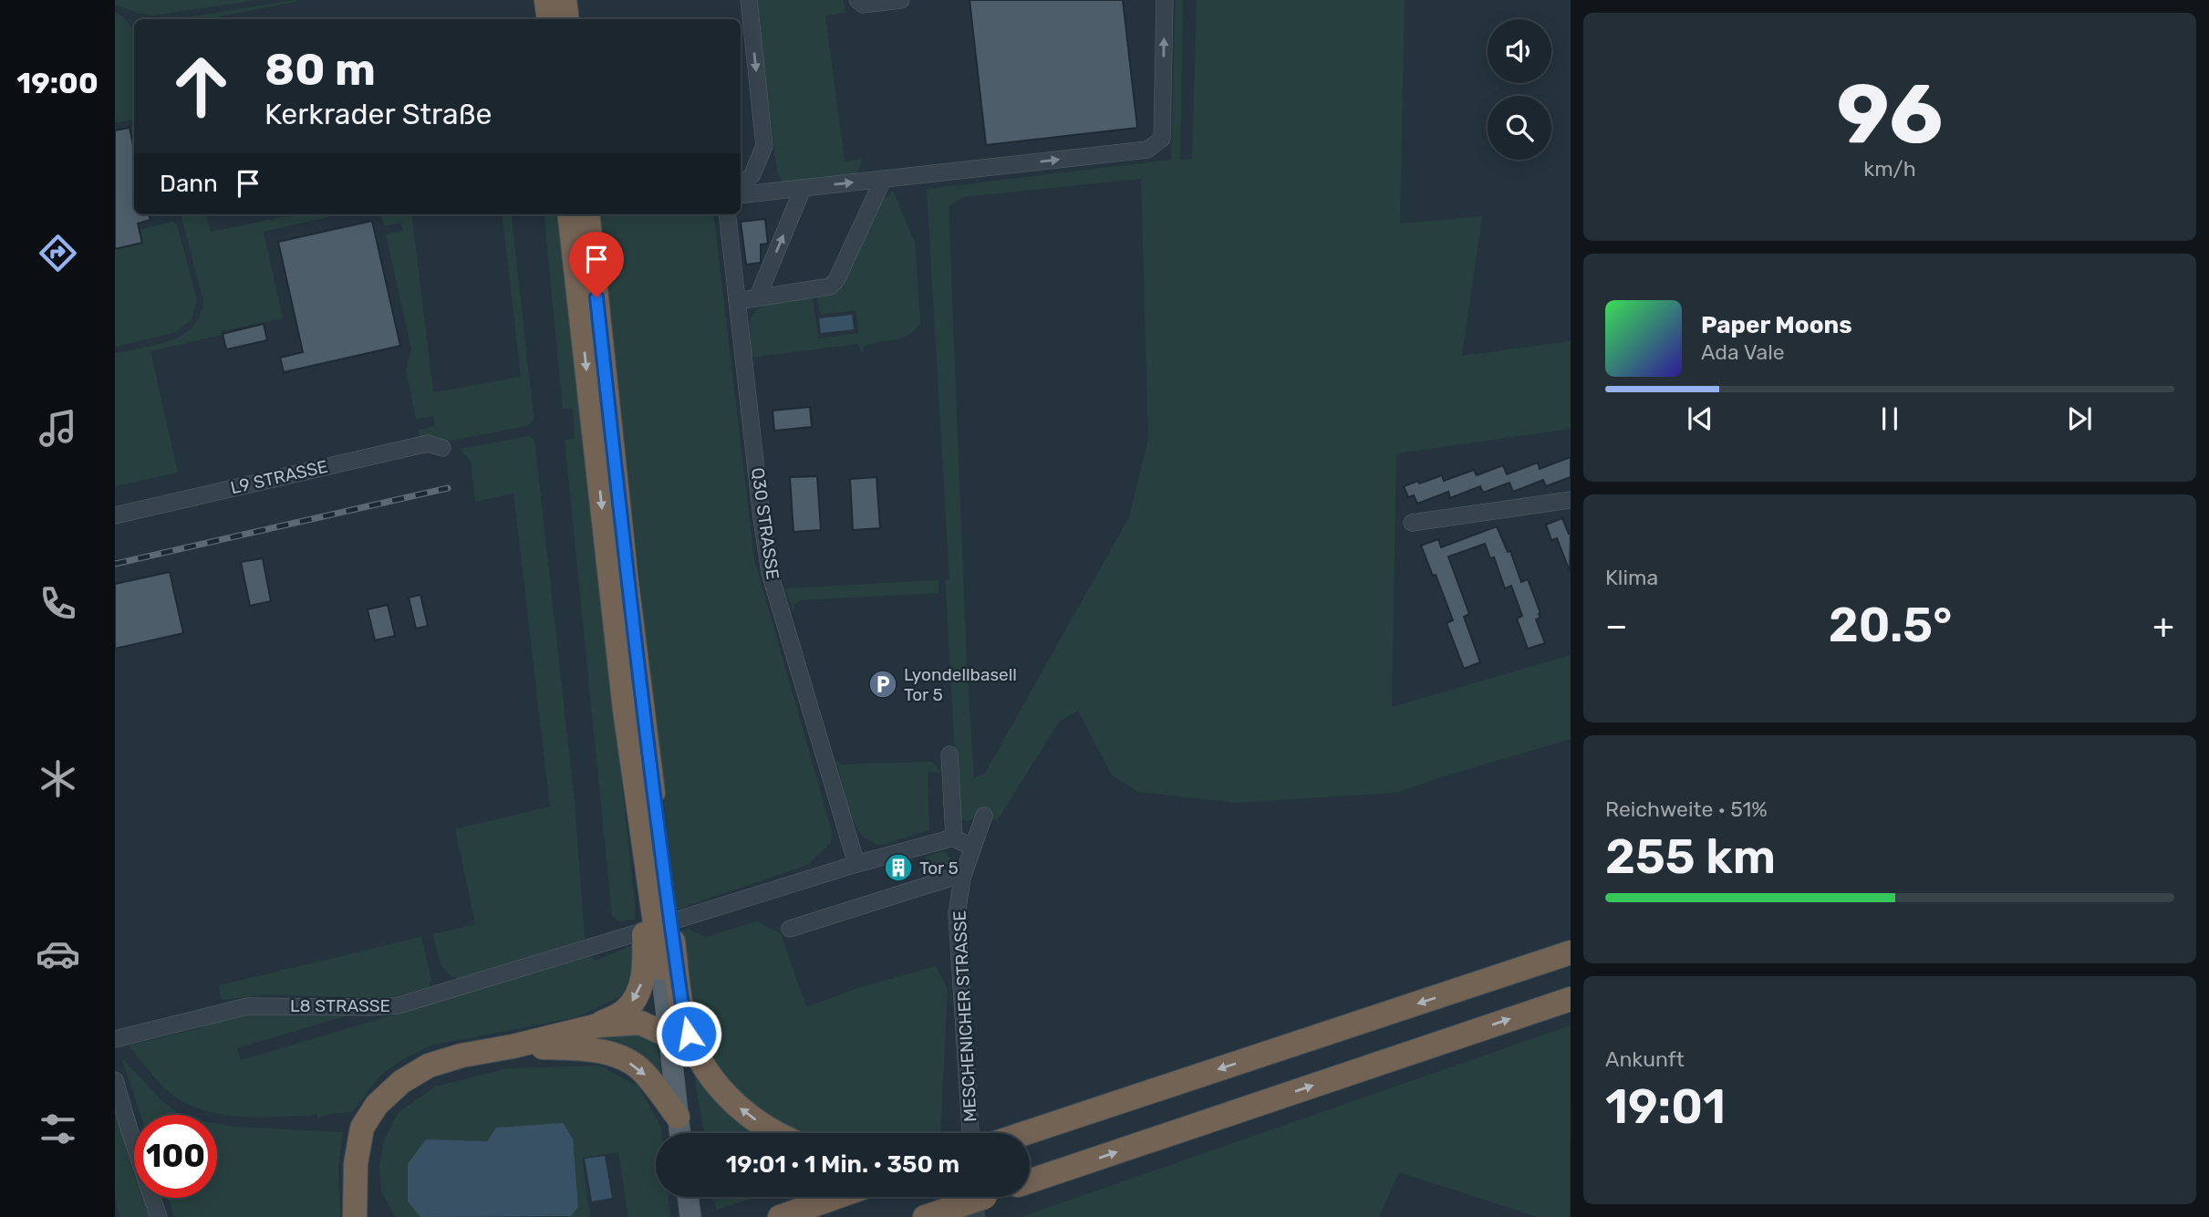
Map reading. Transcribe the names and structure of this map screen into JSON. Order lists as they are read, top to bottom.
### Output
{
  "streets": {
    "street": [
      "L9 STRASSE",
      "Q30 STRASSE",
      "L8 STRASSE",
      "MESCHENICHER STRASSE"
    ]
  },
  "places": {
    "parking": ["Lyondellbasell Tor 5"],
    "building": ["Tor 5"]
  },
  "page": {
    "tabs": "19:00",
    "tile": [
      ["96", "km/h"],
      "Klima",
      ["Reichweite · 51%", "255 km"],
      ["Ankunft", "19:01"]
    ],
    "turn": ["80 m", "Kerkrader Straße"],
    "then": "Dann",
    "song": ["Paper Moons", "Ada Vale"],
    "heat": ["−", "20.5°", "+"],
    "limit": "100",
    "trip": "19:01 · 1 Min. · 350 m"
  }
}
